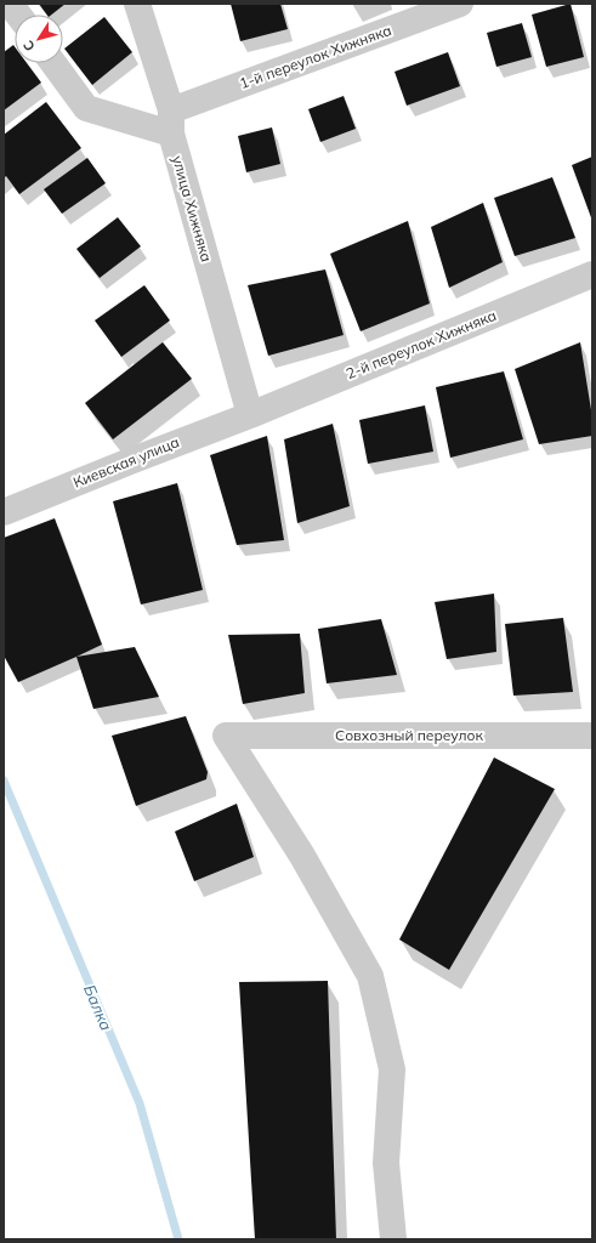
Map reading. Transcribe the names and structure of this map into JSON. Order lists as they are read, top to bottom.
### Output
{
  "streets": {
    "street": [
      "1-й переулок Хижняка",
      "улица Хижняка",
      "2-й переулок Хижняка",
      "Киевская улица",
      "Совхозный переулок"
    ]
  },
  "crossings": [
    ["1-й переулок Хижняка", "улица Хижняка"],
    ["улица Хижняка", "2-й переулок Хижняка"],
    ["улица Хижняка", "Киевская улица"],
    ["2-й переулок Хижняка", "Киевская улица"]
  ],
  "water": ["Балка"],
  "north": "bottom left"
}
